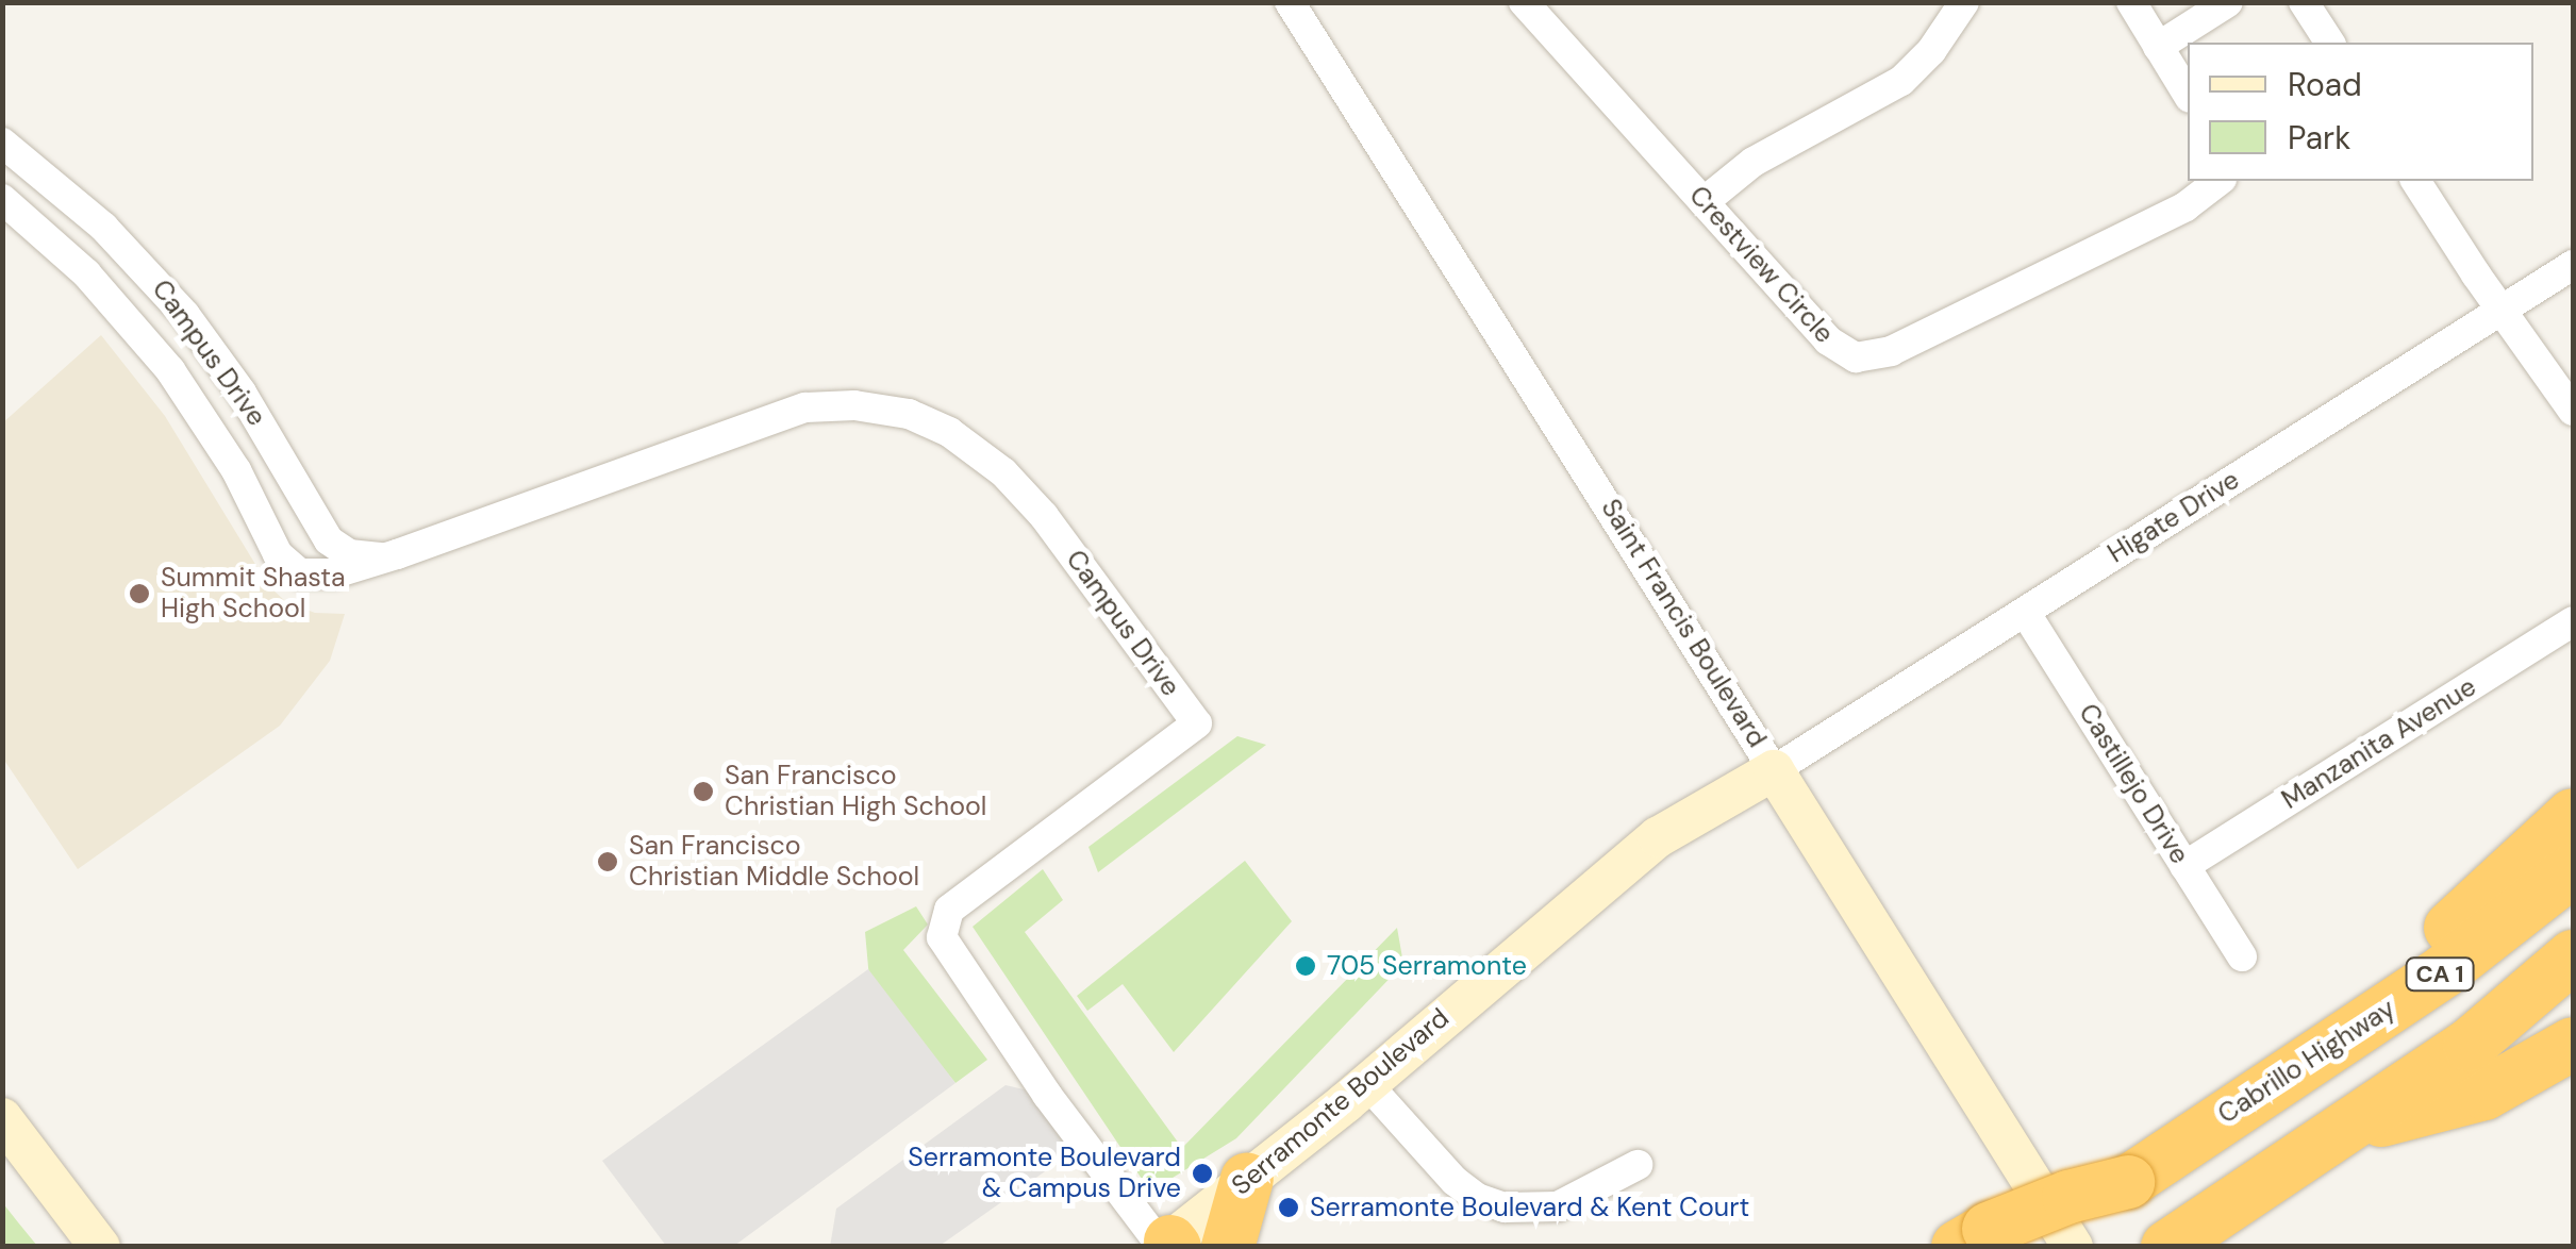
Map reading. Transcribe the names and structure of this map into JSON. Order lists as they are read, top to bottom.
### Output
{
  "streets": {
    "highway": ["CA 1", "Cabrillo Highway"],
    "street": [
      "Crestview Circle",
      "Campus Drive",
      "Higate Drive",
      "Saint Francis Boulevard",
      "Manzanita Avenue",
      "Castillejo Drive",
      "Serramonte Boulevard"
    ]
  },
  "crossings": [
    ["Campus Drive", "Serramonte Boulevard"],
    ["Higate Drive", "Saint Francis Boulevard"],
    ["Higate Drive", "Castillejo Drive"],
    ["Higate Drive", "Serramonte Boulevard"],
    ["Saint Francis Boulevard", "Serramonte Boulevard"],
    ["Manzanita Avenue", "Castillejo Drive"]
  ],
  "places": [
    "Summit Shasta High School",
    "San Francisco Christian High School",
    "San Francisco Christian Middle School",
    "705 Serramonte",
    "Serramonte Boulevard & Campus Drive",
    "Serramonte Boulevard & Kent Court"
  ],
  "legend": ["Road", "Park"]
}
